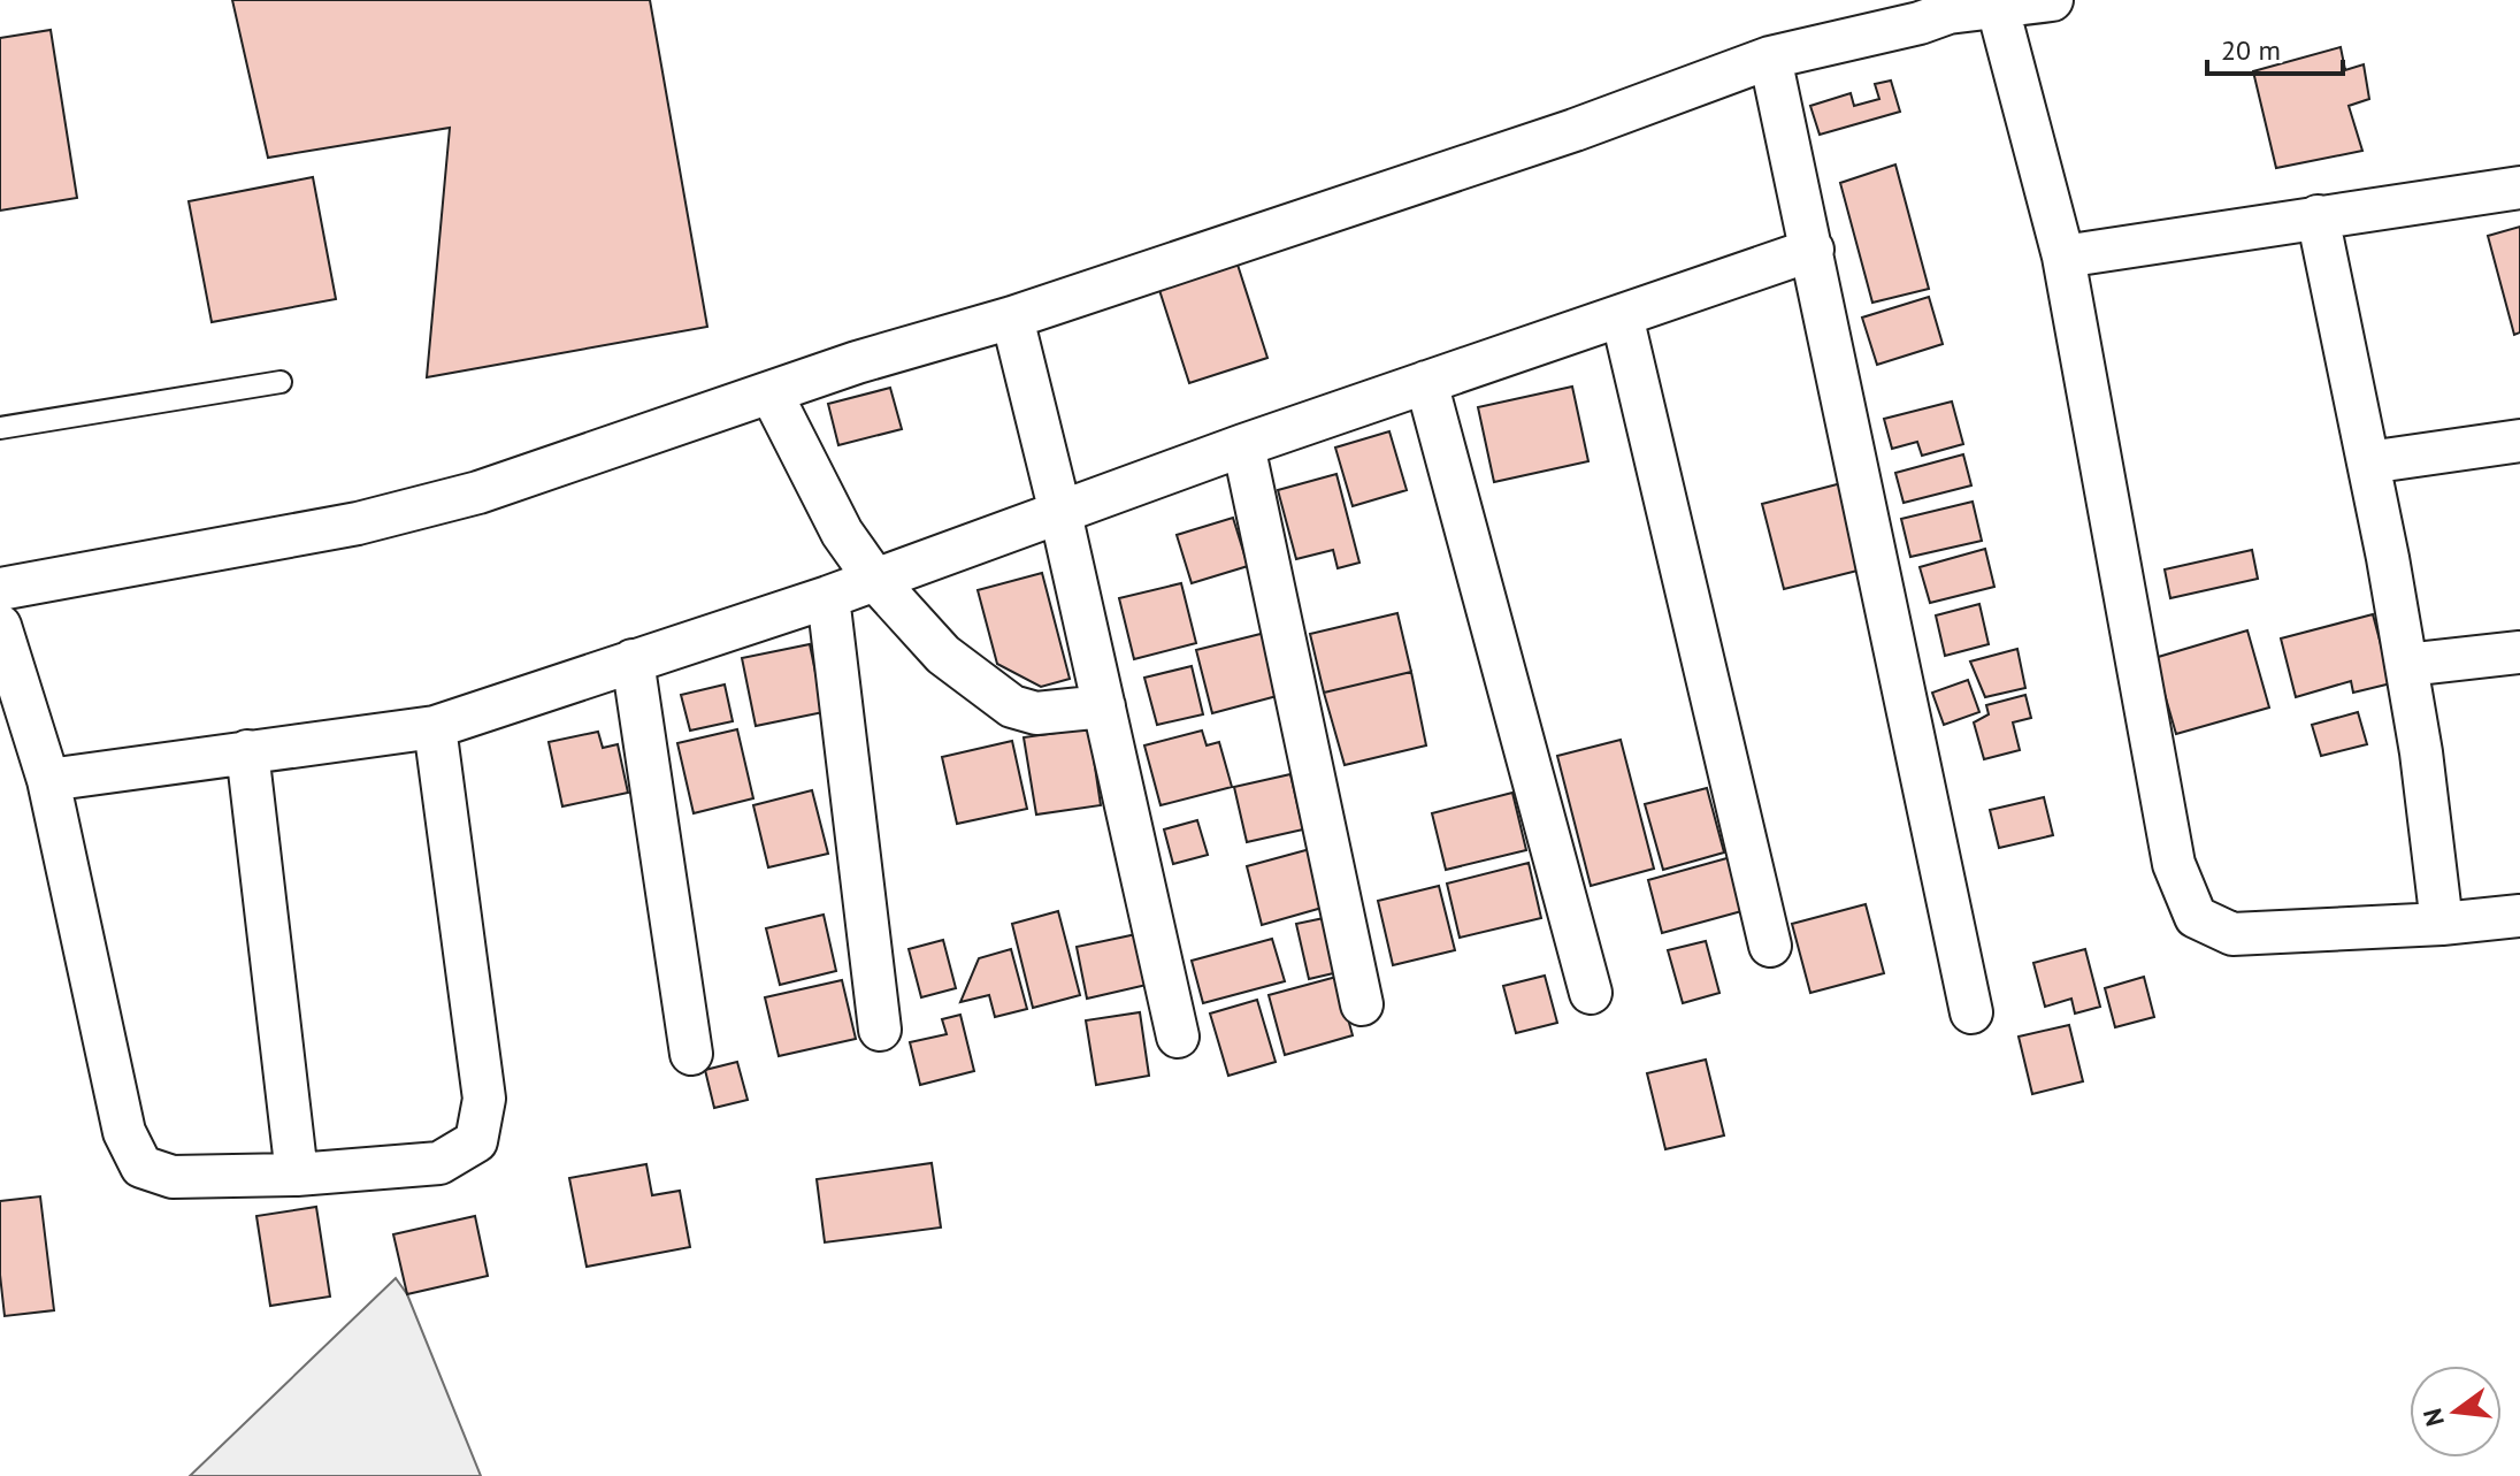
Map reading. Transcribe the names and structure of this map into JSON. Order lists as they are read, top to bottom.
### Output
{
  "scale_bar": "20 m",
  "north": "left"
}
